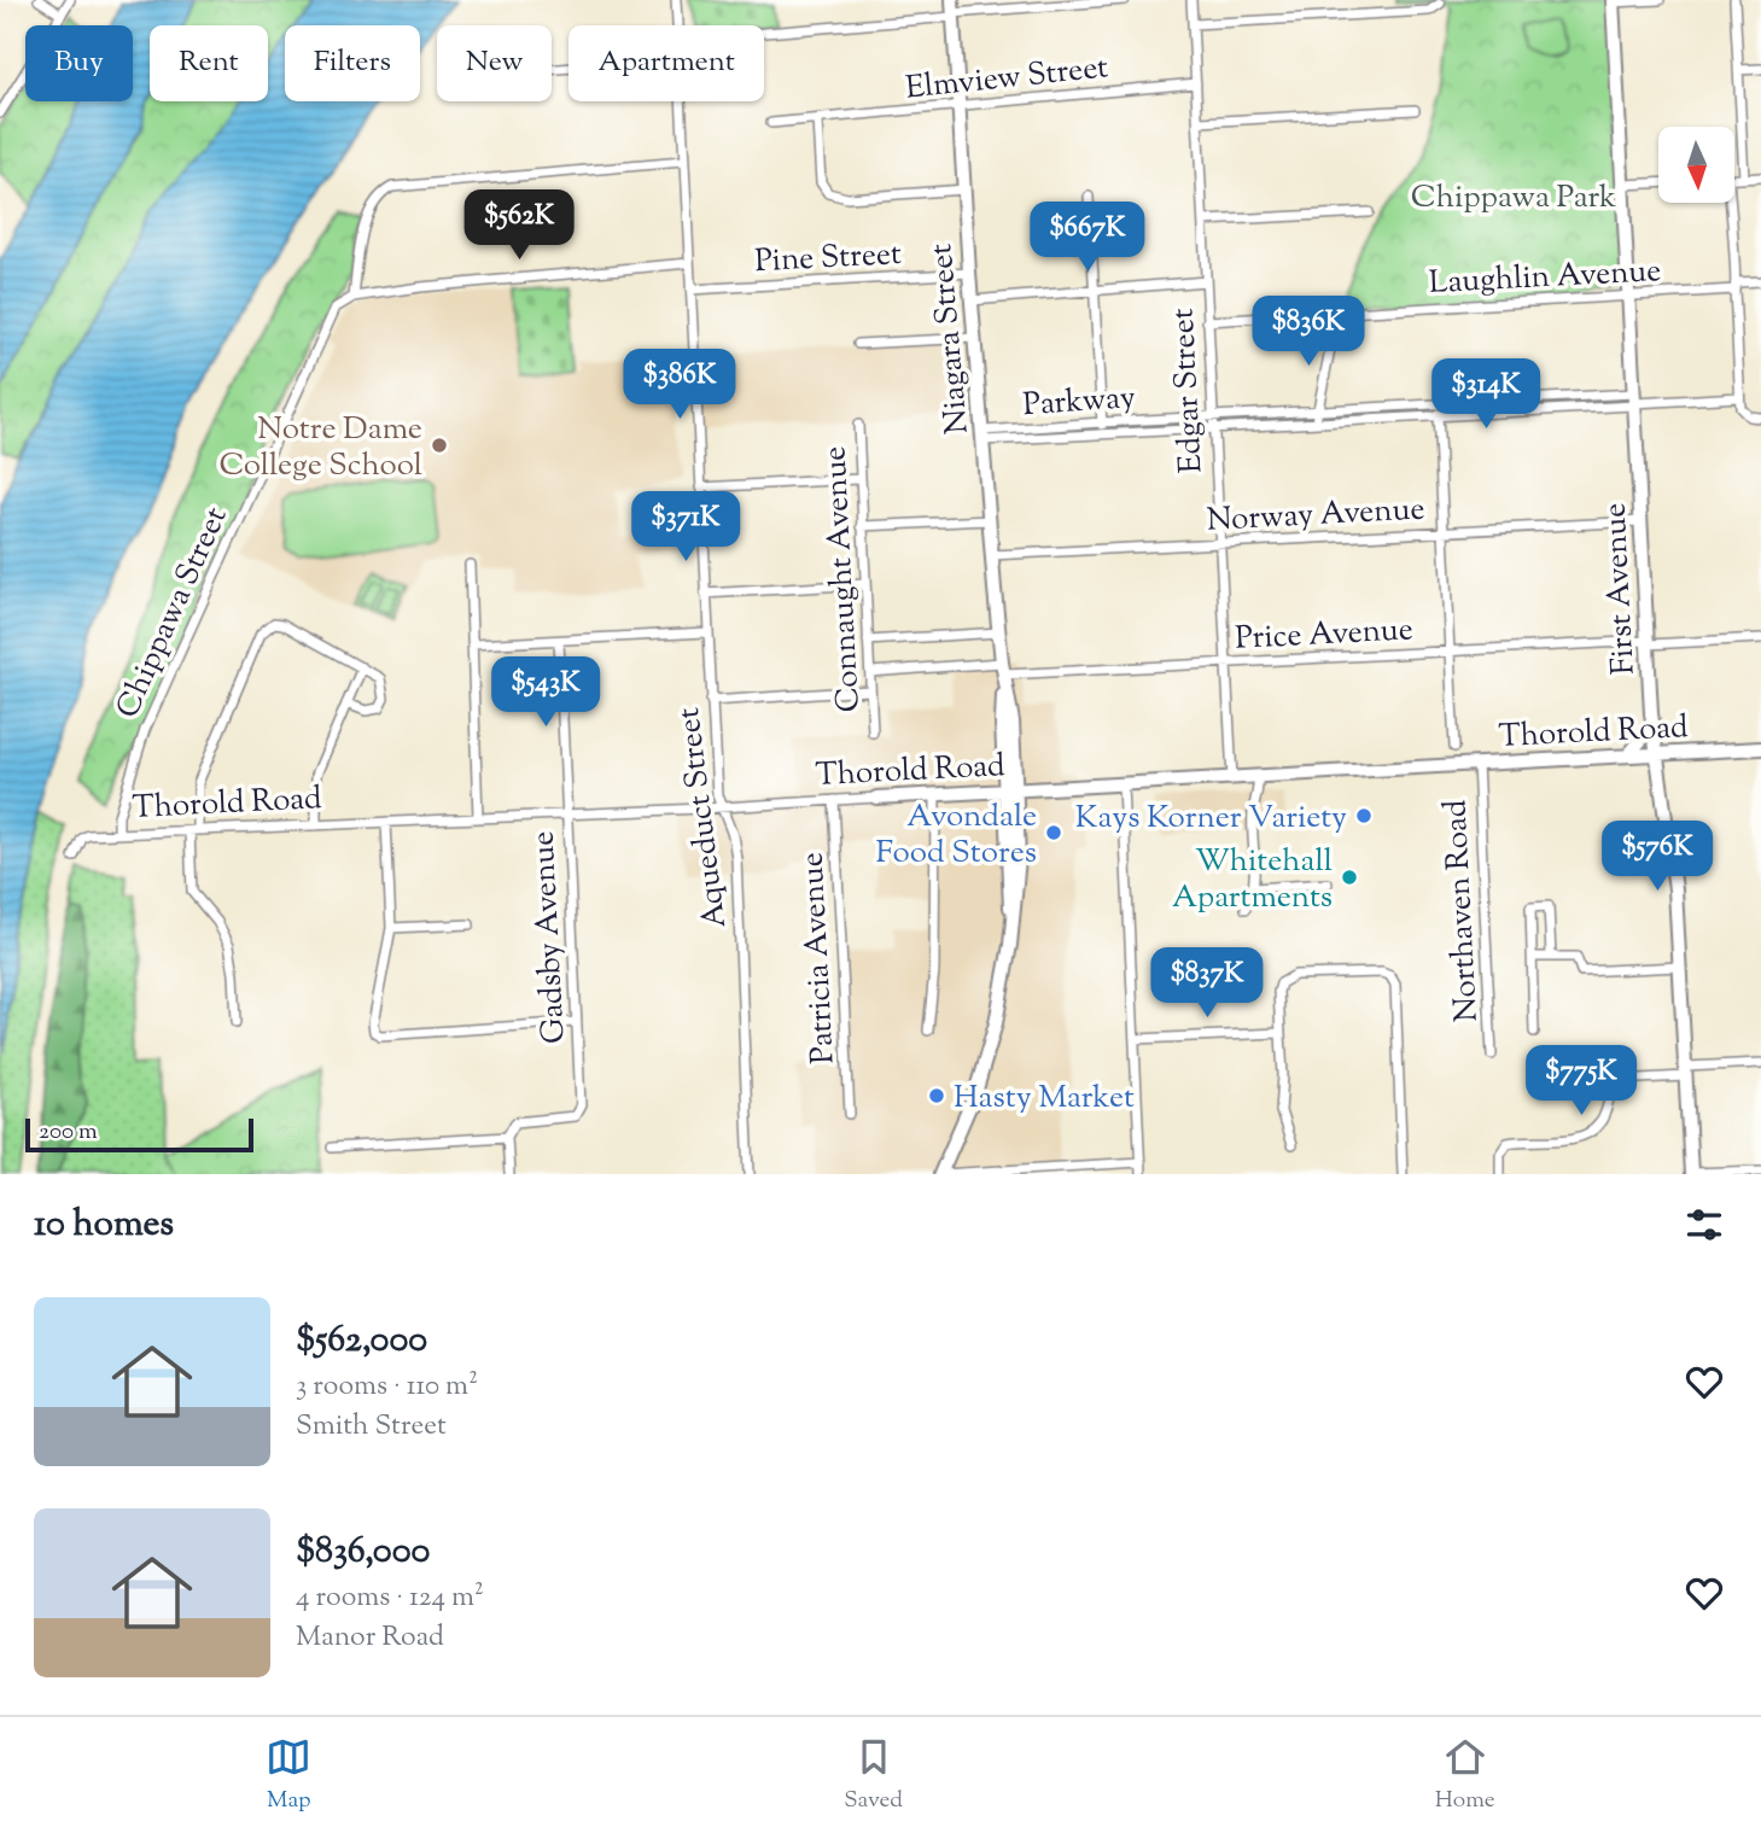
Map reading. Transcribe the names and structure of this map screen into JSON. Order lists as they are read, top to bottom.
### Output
{
  "streets": {
    "street": [
      "Elmview Street",
      "Pine Street",
      "Laughlin Avenue",
      "Niagara Street",
      "Edgar Street",
      "Parkway",
      "Norway Avenue",
      "Connaught Avenue",
      "First Avenue",
      "Chippawa Street",
      "Price Avenue",
      "Thorold Road",
      "Aqueduct Street",
      "Northaven Road",
      "Gadsby Avenue",
      "Patricia Avenue"
    ]
  },
  "crossings": [
    ["Elmview Street", "Niagara Street"],
    ["Elmview Street", "Edgar Street"],
    ["Pine Street", "Niagara Street"],
    ["Pine Street", "Aqueduct Street"],
    ["Laughlin Avenue", "Edgar Street"],
    ["Laughlin Avenue", "First Avenue"],
    ["Niagara Street", "Parkway"],
    ["Niagara Street", "Norway Avenue"],
    ["Niagara Street", "Price Avenue"],
    ["Niagara Street", "Thorold Road"],
    ["Edgar Street", "Parkway"],
    ["Edgar Street", "Norway Avenue"],
    ["Edgar Street", "Price Avenue"],
    ["Edgar Street", "Thorold Road"],
    ["Parkway", "First Avenue"],
    ["Norway Avenue", "First Avenue"],
    ["Connaught Avenue", "Price Avenue"],
    ["First Avenue", "Price Avenue"],
    ["First Avenue", "Thorold Road"],
    ["Chippawa Street", "Thorold Road"],
    ["Thorold Road", "Aqueduct Street"],
    ["Thorold Road", "Northaven Road"],
    ["Thorold Road", "Gadsby Avenue"],
    ["Thorold Road", "Patricia Avenue"]
  ],
  "parks": ["Chippawa Park"],
  "places": [
    "Notre Dame College School",
    "Kays Korner Variety",
    "Avondale Food Stores",
    "Whitehall Apartments",
    "Hasty Market"
  ],
  "scale_bar": "200 m",
  "north": "bottom",
  "page": {
    "chip": [
      "Buy",
      "Rent",
      "Filters",
      "New",
      "Apartment"
    ],
    "price": [
      "$562K",
      "$667K",
      "$836K",
      "$386K",
      "$314K",
      "$371K",
      "$543K",
      "$576K",
      "$837K",
      "$775K"
    ],
    "scale": "200 m",
    "heading": "10 homes",
    "list": [
      {
        "name": "$562,000",
        "note": "3 rooms · 110 m² · Smith Street"
      },
      {
        "name": "$836,000",
        "note": "4 rooms · 124 m² · Manor Road"
      }
    ],
    "tabs": ["Map", "Saved", "Home"]
  }
}
